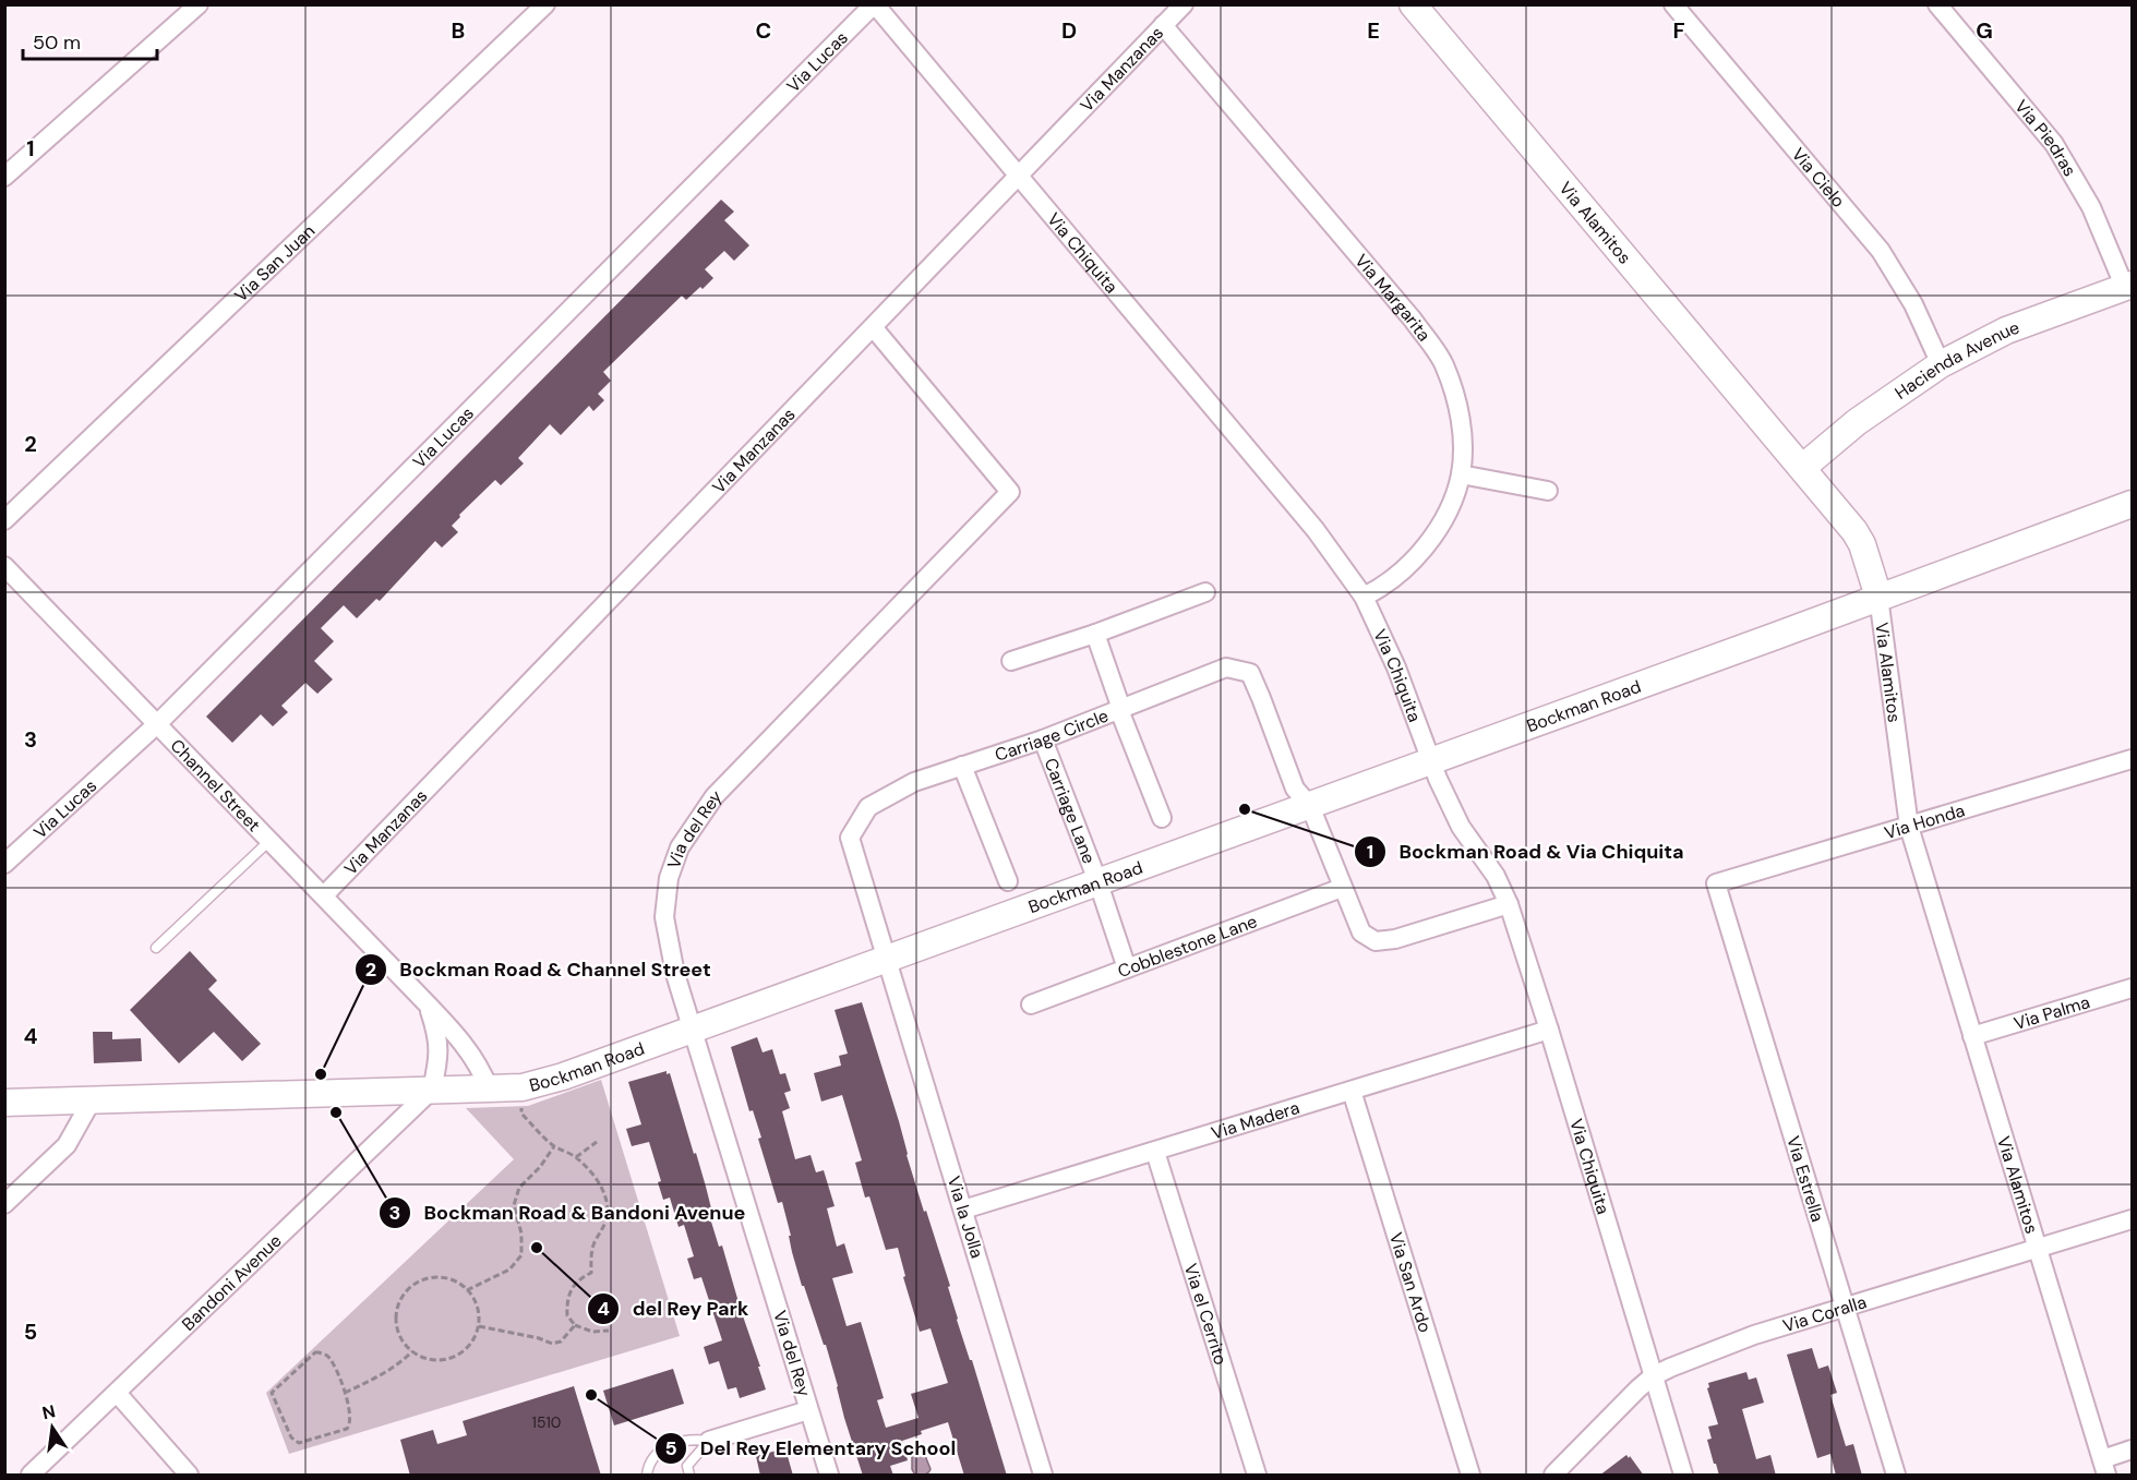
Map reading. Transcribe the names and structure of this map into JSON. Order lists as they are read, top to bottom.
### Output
{
  "streets": {
    "street": [
      "Via Lucas",
      "Via Manzanas",
      "Via Piedras",
      "Via Cielo",
      "Via Alamitos",
      "Via Chiquita",
      "Via San Juan",
      "Via Margarita",
      "Hacienda Avenue",
      "Bockman Road",
      "Carriage Circle",
      "Channel Street",
      "Carriage Lane",
      "Via Honda",
      "Via del Rey",
      "Cobblestone Lane",
      "Via Palma",
      "Via Madera",
      "Via Estrella",
      "Via la Jolla",
      "Bandoni Avenue",
      "Via San Ardo",
      "Via el Cerrito",
      "Via Coralla"
    ]
  },
  "crossings": [
    ["Via Lucas", "Via Chiquita"],
    ["Via Lucas", "Channel Street"],
    ["Via Manzanas", "Via Chiquita"],
    ["Via Manzanas", "Via Margarita"],
    ["Via Manzanas", "Channel Street"],
    ["Via Manzanas", "Via del Rey"],
    ["Via Piedras", "Hacienda Avenue"],
    ["Via Cielo", "Hacienda Avenue"],
    ["Via Alamitos", "Hacienda Avenue"],
    ["Via Alamitos", "Bockman Road"],
    ["Via Alamitos", "Via Honda"],
    ["Via Alamitos", "Via Palma"],
    ["Via Alamitos", "Via Coralla"],
    ["Via Chiquita", "Via Margarita"],
    ["Via Chiquita", "Bockman Road"],
    ["Via Chiquita", "Via Madera"],
    ["Via Chiquita", "Via Coralla"],
    ["Bockman Road", "Carriage Circle"],
    ["Bockman Road", "Channel Street"],
    ["Bockman Road", "Carriage Lane"],
    ["Bockman Road", "Via del Rey"],
    ["Bockman Road", "Via la Jolla"],
    ["Bockman Road", "Bandoni Avenue"],
    ["Carriage Circle", "Carriage Lane"],
    ["Carriage Circle", "Via la Jolla"],
    ["Channel Street", "Bandoni Avenue"],
    ["Carriage Lane", "Cobblestone Lane"],
    ["Via Honda", "Via Estrella"],
    ["Via Madera", "Via la Jolla"],
    ["Via Madera", "Via San Ardo"],
    ["Via Madera", "Via el Cerrito"],
    ["Via Estrella", "Via Coralla"]
  ],
  "places": [
    "Bockman Road & Via Chiquita",
    "Bockman Road & Channel Street",
    "Bockman Road & Bandoni Avenue",
    "del Rey Park",
    "Del Rey Elementary School"
  ],
  "house_numbers": ["1510"],
  "scale_bar": "50 m",
  "north": "top",
  "grid": {
    "columns": [
      "B",
      "C",
      "D",
      "E",
      "F",
      "G"
    ],
    "rows": [
      "1",
      "2",
      "3",
      "4",
      "5"
    ]
  }
}
